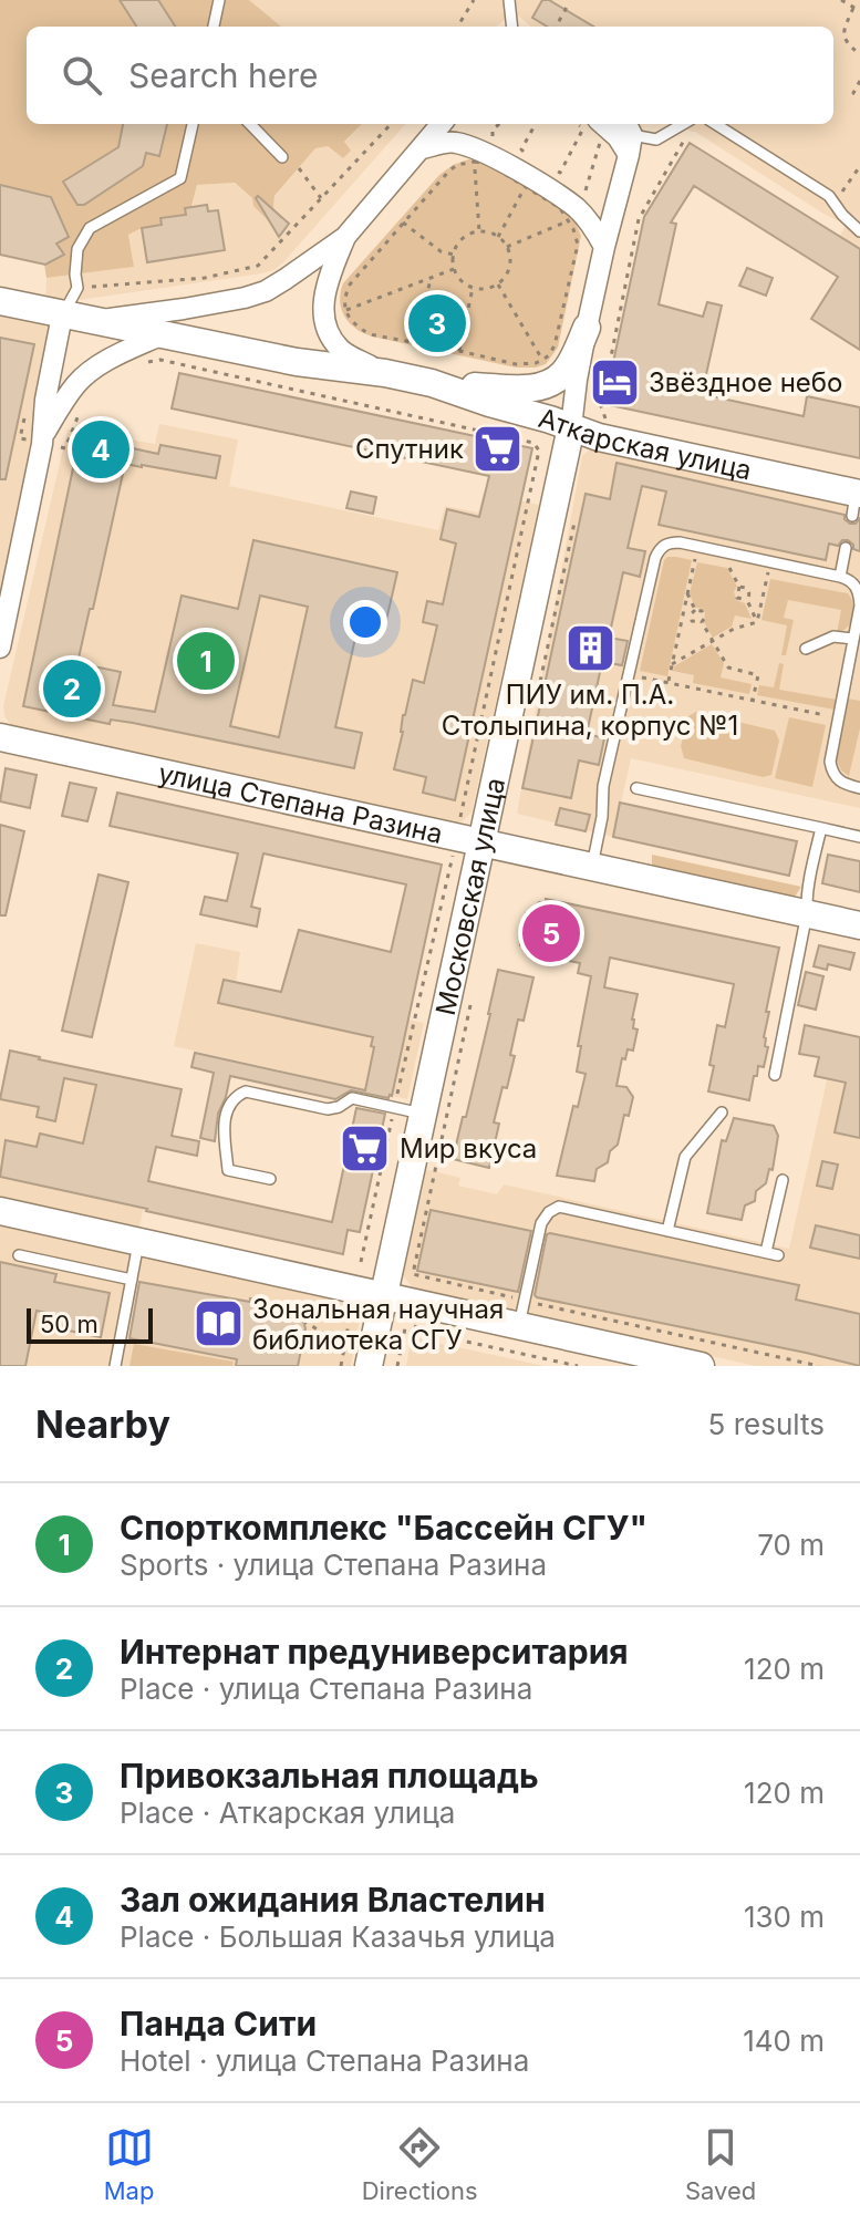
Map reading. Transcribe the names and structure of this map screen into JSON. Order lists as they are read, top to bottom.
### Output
{
  "streets": {
    "street": ["Аткарская улица", "улица Степана Разина", "Московская улица"]
  },
  "crossings": [
    ["Аткарская улица", "Московская улица"],
    ["улица Степана Разина", "Московская улица"]
  ],
  "places": {
    "hotel": ["Звёздное небо"],
    "supermarket": ["Спутник", "Мир вкуса"],
    "building": ["ПИУ им. П.А. Столыпина, корпус №1"],
    "library": ["Зональная научная библиотека СГУ"]
  },
  "scale_bar": "50 m",
  "page": {
    "search": "Search here",
    "pins": [
      "3",
      "4",
      "1",
      "2",
      "5"
    ],
    "scale": "50 m",
    "heading": ["Nearby", "5 results"],
    "list": [
      {
        "mark": "1",
        "name": "Спорткомплекс \"Бассейн СГУ\"",
        "note": "Sports · улица Степана Разина",
        "value": "70 m"
      },
      {
        "mark": "2",
        "name": "Интернат предуниверситария",
        "note": "Place · улица Степана Разина",
        "value": "120 m"
      },
      {
        "mark": "3",
        "name": "Привокзальная площадь",
        "note": "Place · Аткарская улица",
        "value": "120 m"
      },
      {
        "mark": "4",
        "name": "Зал ожидания Властелин",
        "note": "Place · Большая Казачья улица",
        "value": "130 m"
      },
      {
        "mark": "5",
        "name": "Панда Сити",
        "note": "Hotel · улица Степана Разина",
        "value": "140 m"
      }
    ],
    "nav": ["Map", "Directions", "Saved"]
  }
}
